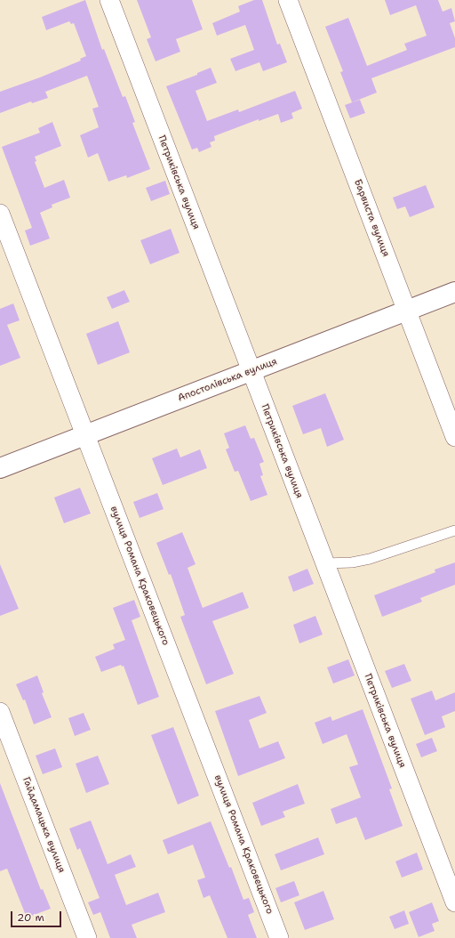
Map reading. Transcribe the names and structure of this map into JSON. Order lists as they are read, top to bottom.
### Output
{
  "streets": {
    "street": [
      "Петриківська вулиця",
      "Барвиста вулиця",
      "Апостолівська вулиця",
      "вулиця Романа Краковецького",
      "Гайдамацька вулиця"
    ]
  },
  "crossings": [
    ["Петриківська вулиця", "Апостолівська вулиця"],
    ["Барвиста вулиця", "Апостолівська вулиця"],
    ["Апостолівська вулиця", "вулиця Романа Краковецького"]
  ],
  "scale_bar": "20 m"
}
